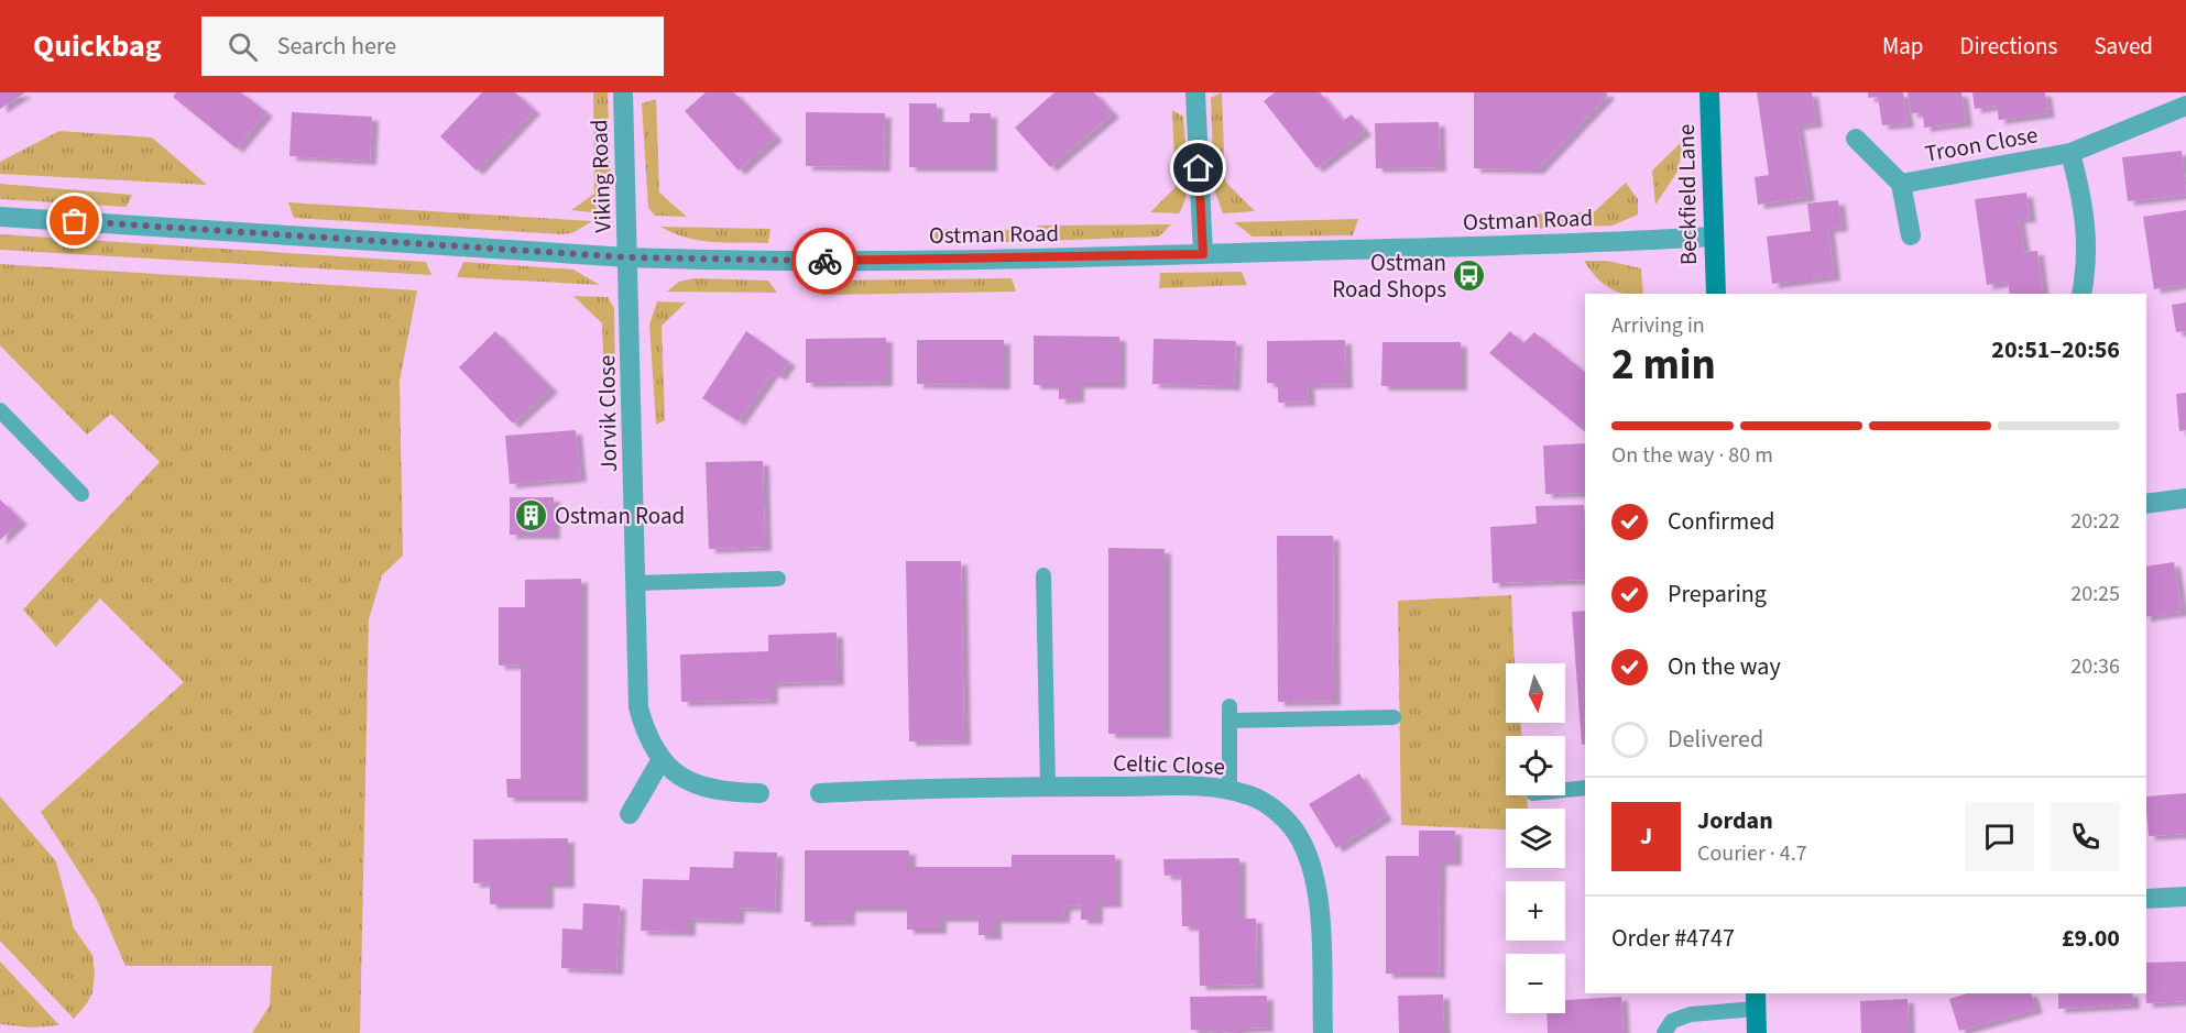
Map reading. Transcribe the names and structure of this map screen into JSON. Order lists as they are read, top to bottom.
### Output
{
  "streets": {
    "street": [
      "Troon Close",
      "Viking Road",
      "Beckfield Lane",
      "Ostman Road",
      "Jorvik Close",
      "Celtic Close"
    ]
  },
  "crossings": [
    ["Viking Road", "Ostman Road"],
    ["Viking Road", "Jorvik Close"],
    ["Beckfield Lane", "Ostman Road"],
    ["Ostman Road", "Jorvik Close"]
  ],
  "places": {
    "bus stop": ["Ostman Road Shops"],
    "building": ["Ostman Road"]
  },
  "north": "bottom",
  "page": {
    "header": "Quickbag",
    "search": "Search here",
    "nav": ["Map", "Directions", "Saved"],
    "heading": ["2 min", "Arriving in", "20:51–20:56"],
    "panel": [
      "Jordan",
      "Courier · 4.7",
      "Order #4747",
      "£9.00"
    ],
    "bar": "On the way · 80 m",
    "list": [
      ["Confirmed", "20:22"],
      ["Preparing", "20:25"],
      ["On the way", "20:36"],
      "Delivered"
    ],
    "map_buttons": ["+", "−"],
    "round": "J"
  }
}
